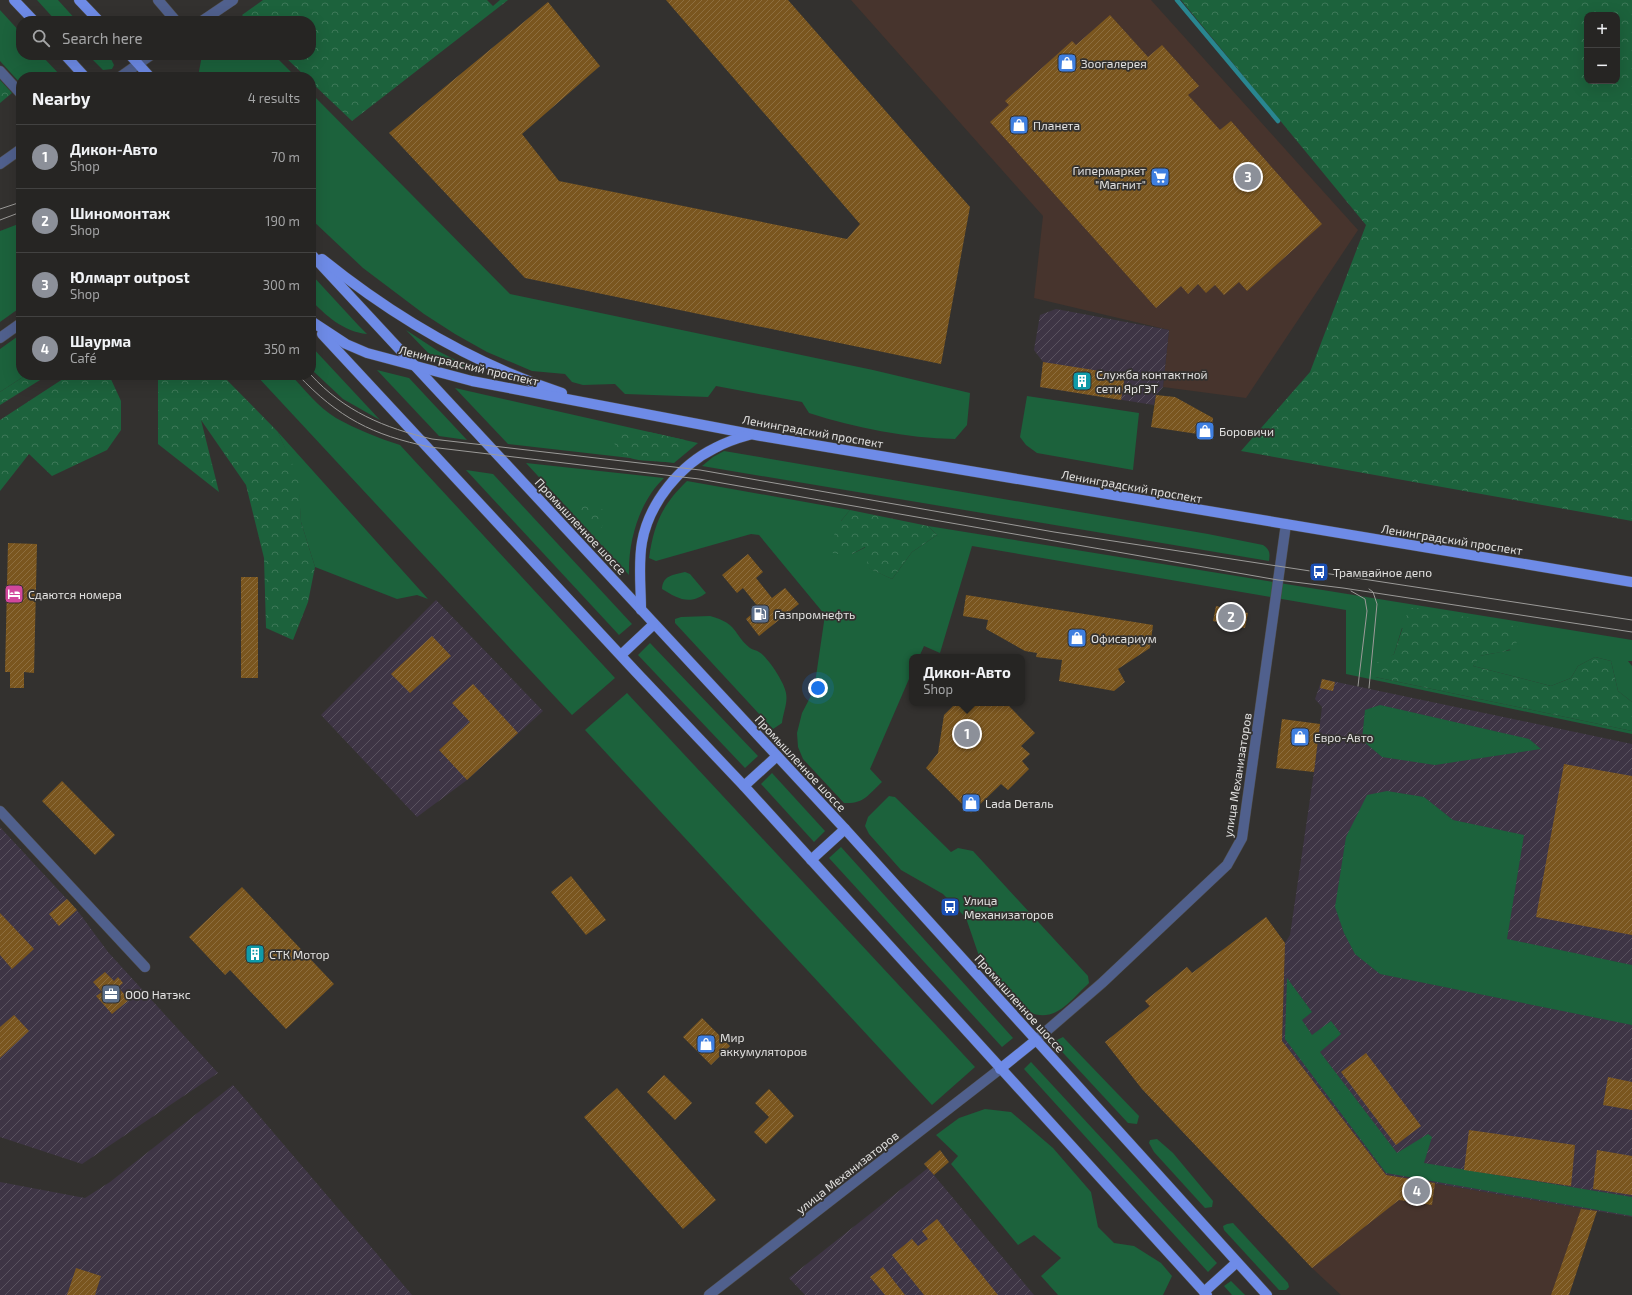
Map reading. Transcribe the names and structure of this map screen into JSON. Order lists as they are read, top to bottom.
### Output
{
  "streets": {
    "main road": ["Ленинградский проспект", "Промышленное шоссе"],
    "street": ["улица Механизаторов"]
  },
  "crossings": [
    ["Ленинградский проспект", "Промышленное шоссе"],
    ["Ленинградский проспект", "улица Механизаторов"],
    ["Промышленное шоссе", "улица Механизаторов"]
  ],
  "places": {
    "shop": [
      "Зоогалерея",
      "Планета",
      "Боровичи",
      "Офисариум",
      "Евро-Авто",
      "Lada Dеталь",
      "Мир аккумуляторов"
    ],
    "supermarket": ["Гипермаркет \"Магнит\""],
    "building": ["Служба контактной сети ЯрГЭТ", "СТК Мотор"],
    "bus stop": ["Трамвайное депо", "Улица Механизаторов"],
    "hotel": ["Сдаются номера"],
    "fuel station": ["Газпромнефть"],
    "office": ["ООО Натэкс"]
  },
  "page": {
    "map_buttons": ["+", "−"],
    "search": "Search here",
    "heading": ["Nearby", "4 results"],
    "list": [
      {
        "mark": "1",
        "name": "Дикон-Авто",
        "note": "Shop",
        "value": "70 m"
      },
      {
        "mark": "2",
        "name": "Шиномонтаж",
        "note": "Shop",
        "value": "190 m"
      },
      {
        "mark": "3",
        "name": "Юлмарт outpost",
        "note": "Shop",
        "value": "300 m"
      },
      {
        "mark": "4",
        "name": "Шаурма",
        "note": "Café",
        "value": "350 m"
      }
    ],
    "pins": [
      "3",
      "2",
      "1",
      "4"
    ],
    "popup": ["Дикон-Авто", "Shop"]
  }
}
